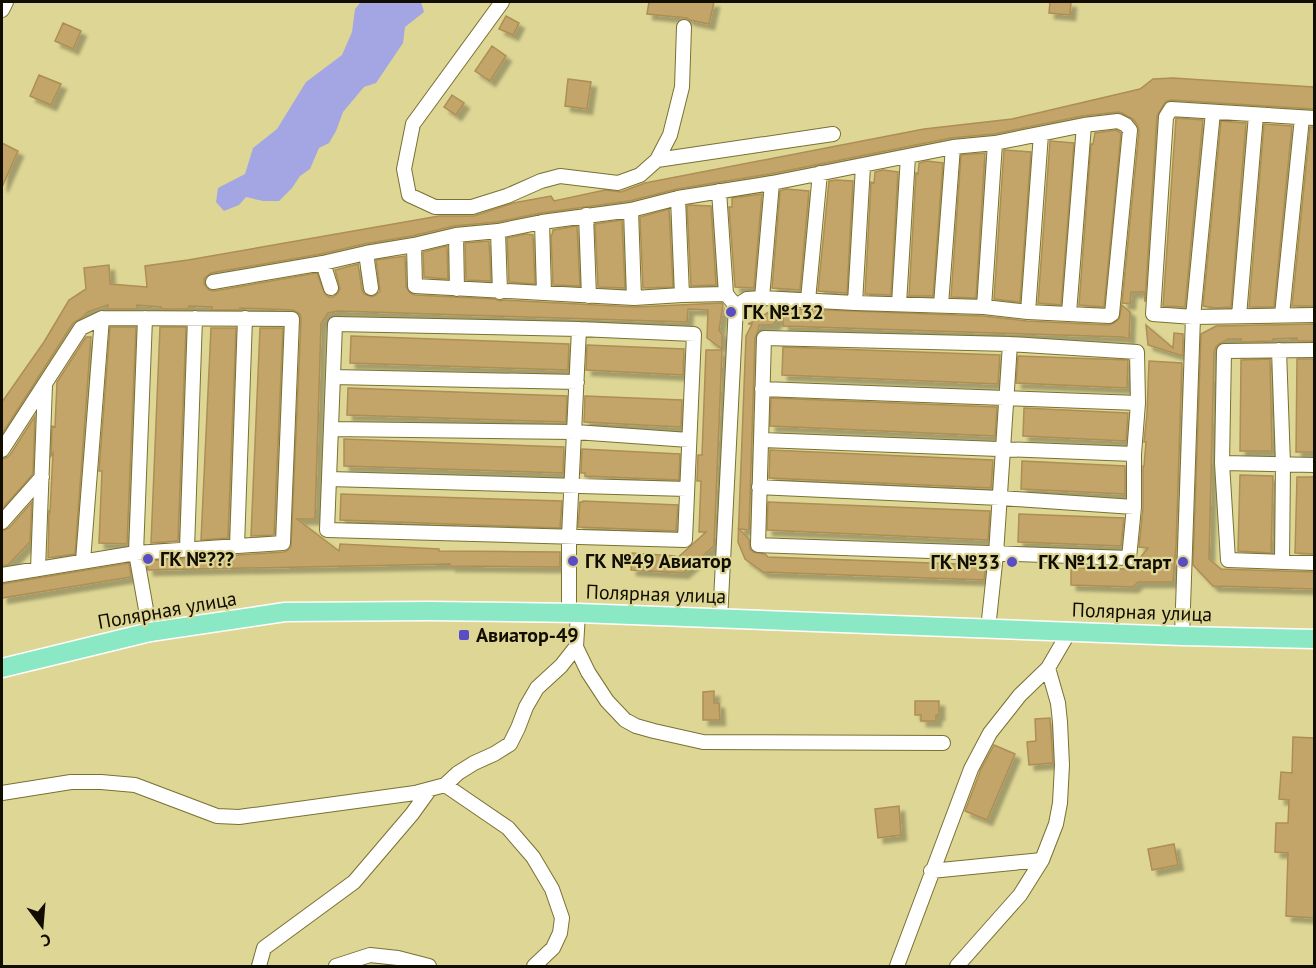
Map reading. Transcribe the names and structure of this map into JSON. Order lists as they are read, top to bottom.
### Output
{
  "streets": {
    "main road": ["Полярная улица"]
  },
  "places": {
    "other": [
      "ГК №132",
      "ГК №???",
      "ГК №49 Авиатор",
      "ГК №33",
      "ГК №112 Старт"
    ],
    "transit": ["Авиатор-49"]
  },
  "north": "bottom"
}
